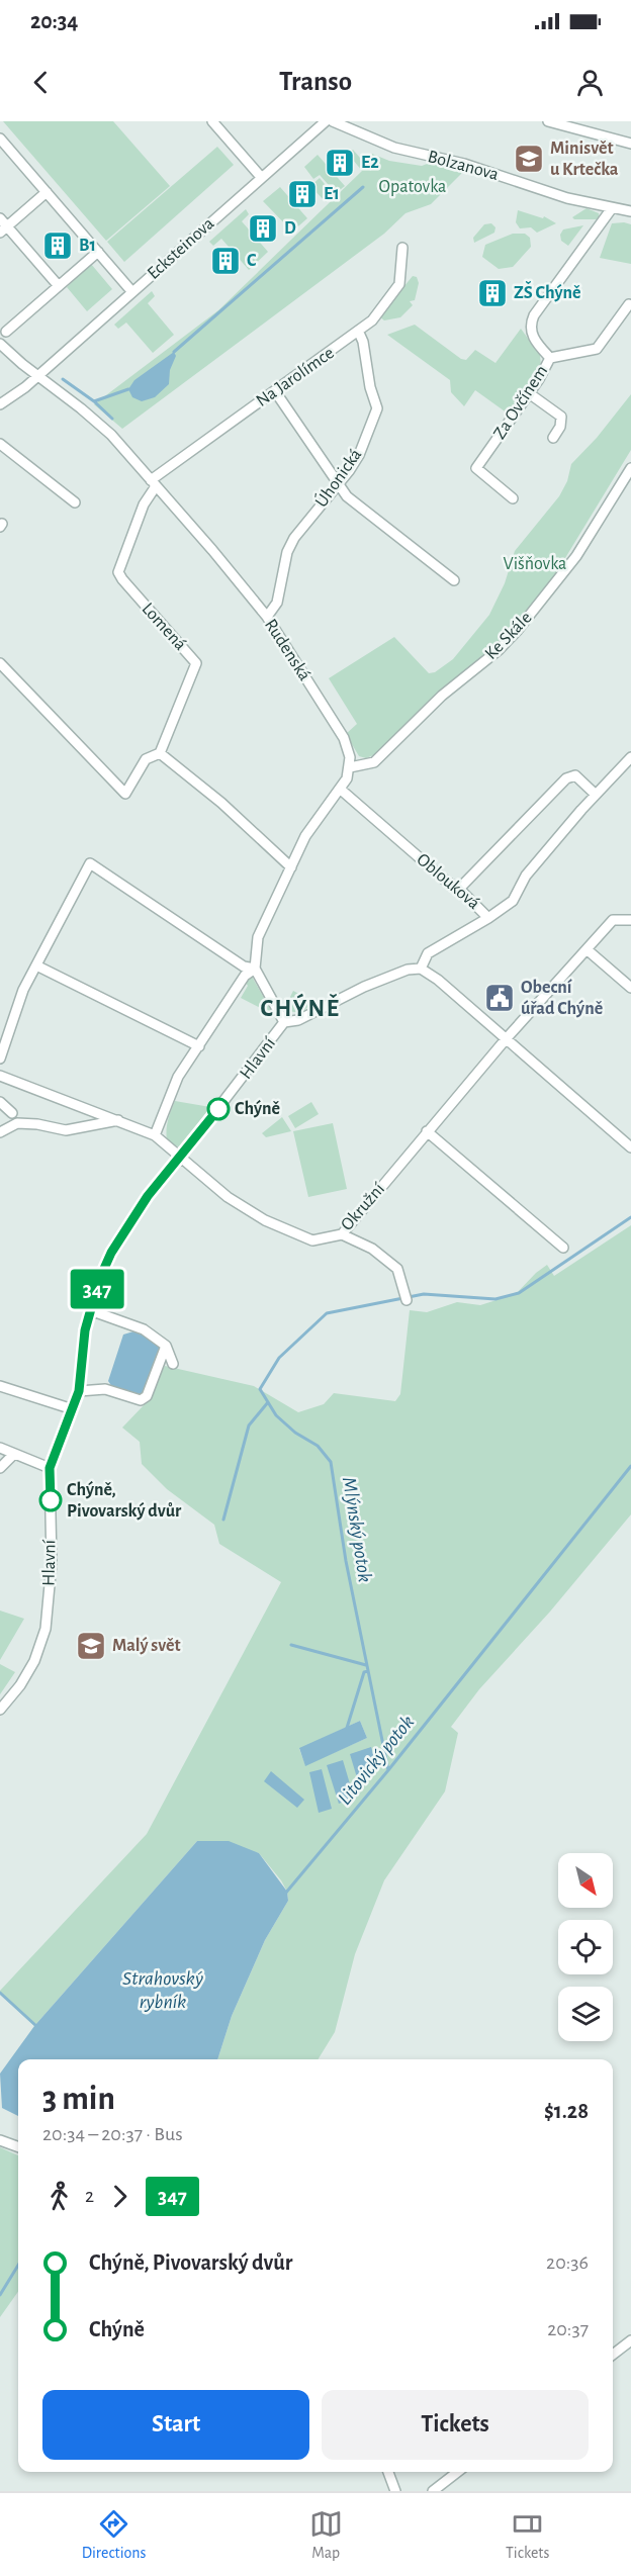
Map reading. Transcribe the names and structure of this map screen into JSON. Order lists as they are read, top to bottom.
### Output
{
  "streets": {
    "street": [
      "Bolzanova",
      "Ecksteinova",
      "Na Jarolímce",
      "Za Ovčínem",
      "Úhonická",
      "Lomená",
      "Ke Skále",
      "Rudenská",
      "Oblouková",
      "Hlavní",
      "Okružní"
    ]
  },
  "crossings": [
    ["Bolzanova", "Za Ovčínem"],
    ["Ecksteinova", "Rudenská"],
    ["Na Jarolímce", "Úhonická"],
    ["Na Jarolímce", "Lomená"],
    ["Na Jarolímce", "Rudenská"],
    ["Úhonická", "Rudenská"],
    ["Lomená", "Rudenská"],
    ["Ke Skále", "Rudenská"],
    ["Oblouková", "Hlavní"],
    ["Hlavní", "Okružní"]
  ],
  "districts": ["CHÝNĚ"],
  "water": ["Mlýnský potok", "Litovický potok", "Strahovský rybník"],
  "parks": ["Opatovka", "Višňovka"],
  "places": {
    "school or university": ["Minisvět u Krtečka", "Malý svět"],
    "building": [
      "E2",
      "E1",
      "D",
      "B1",
      "C",
      "ZŠ Chýně"
    ],
    "public building": ["Obecní úřad Chýně"],
    "other": ["Chýně", "Chýně, Pivovarský dvůr"]
  },
  "lines": ["bus line 347"],
  "north": "bottom right",
  "page": {
    "status": "20:34",
    "header": "Transo",
    "on_map": "347",
    "heading": ["3 min", "20:34 – 20:37 · Bus", "$1.28"],
    "legs": ["2", "347"],
    "list": [
      {
        "name": "Chýně, Pivovarský dvůr",
        "value": "20:36"
      },
      {
        "name": "Chýně",
        "value": "20:37"
      }
    ],
    "buttons": ["Start", "Tickets"],
    "tabs": ["Directions", "Map", "Tickets"]
  }
}
